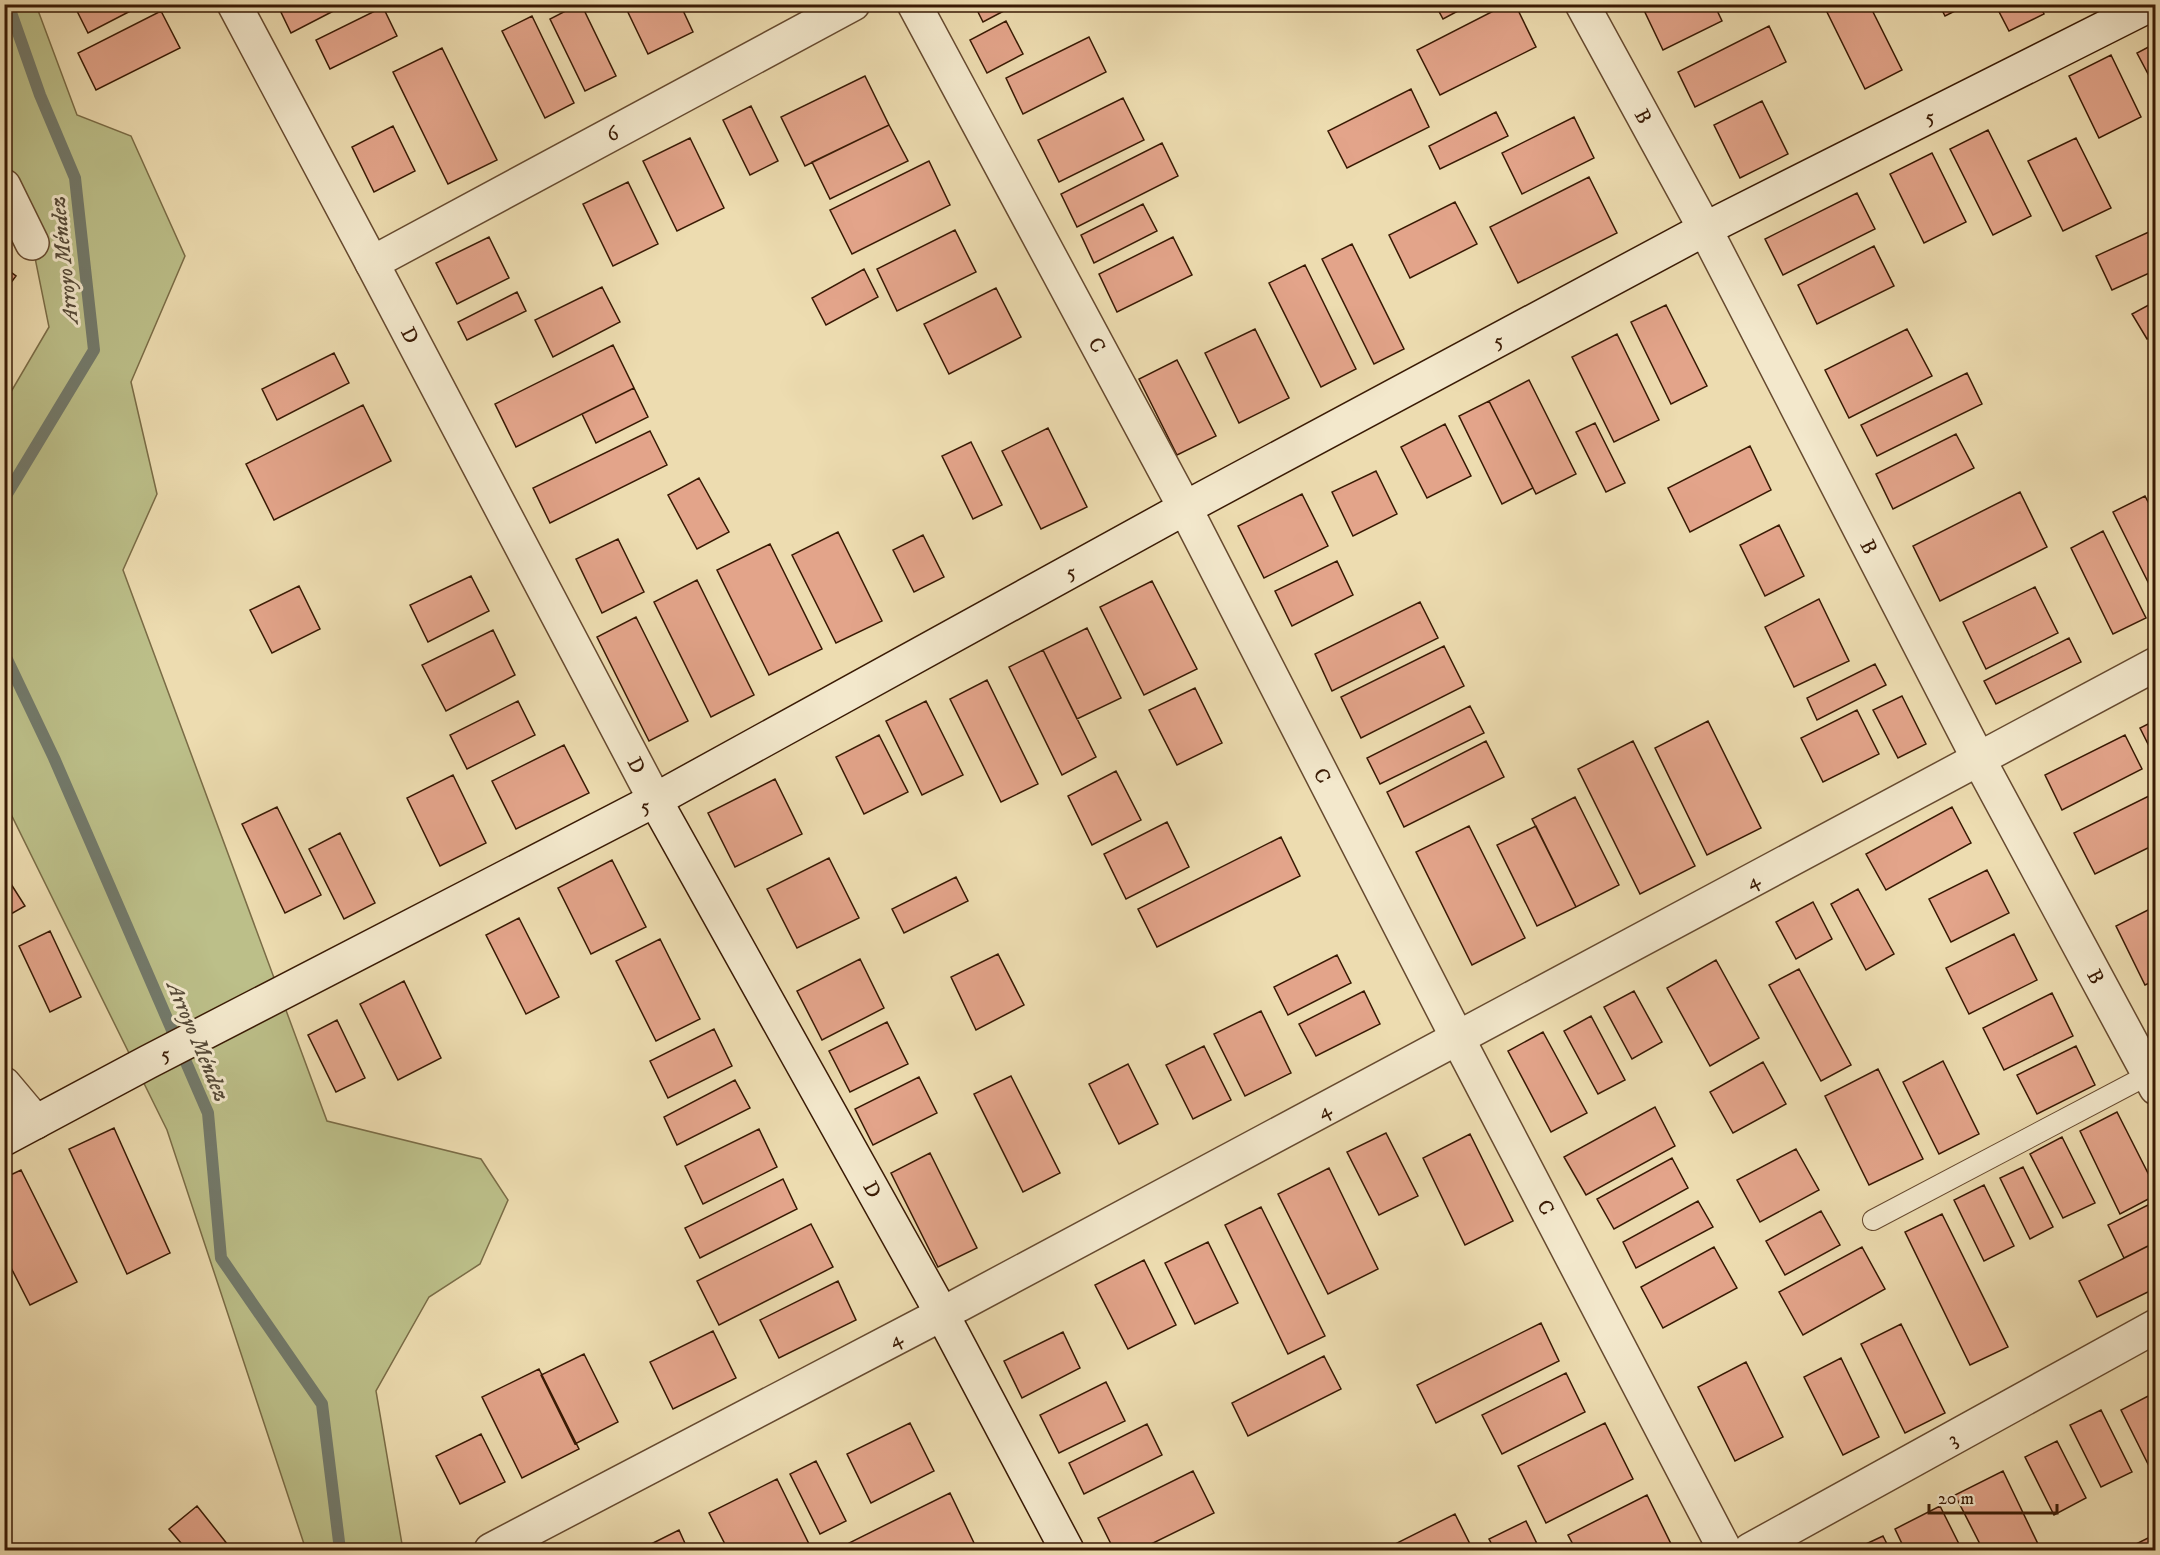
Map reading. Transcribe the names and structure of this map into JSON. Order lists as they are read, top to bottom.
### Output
{
  "streets": {
    "street": [
      "B",
      "5",
      "6",
      "D",
      "C",
      "4",
      "3"
    ]
  },
  "crossings": [
    ["B", "5"],
    ["B", "4"],
    ["5", "D"],
    ["5", "C"],
    ["6", "D"],
    ["D", "4"],
    ["C", "4"]
  ],
  "water": ["Arroyo Méndez"],
  "scale_bar": "20 m"
}
